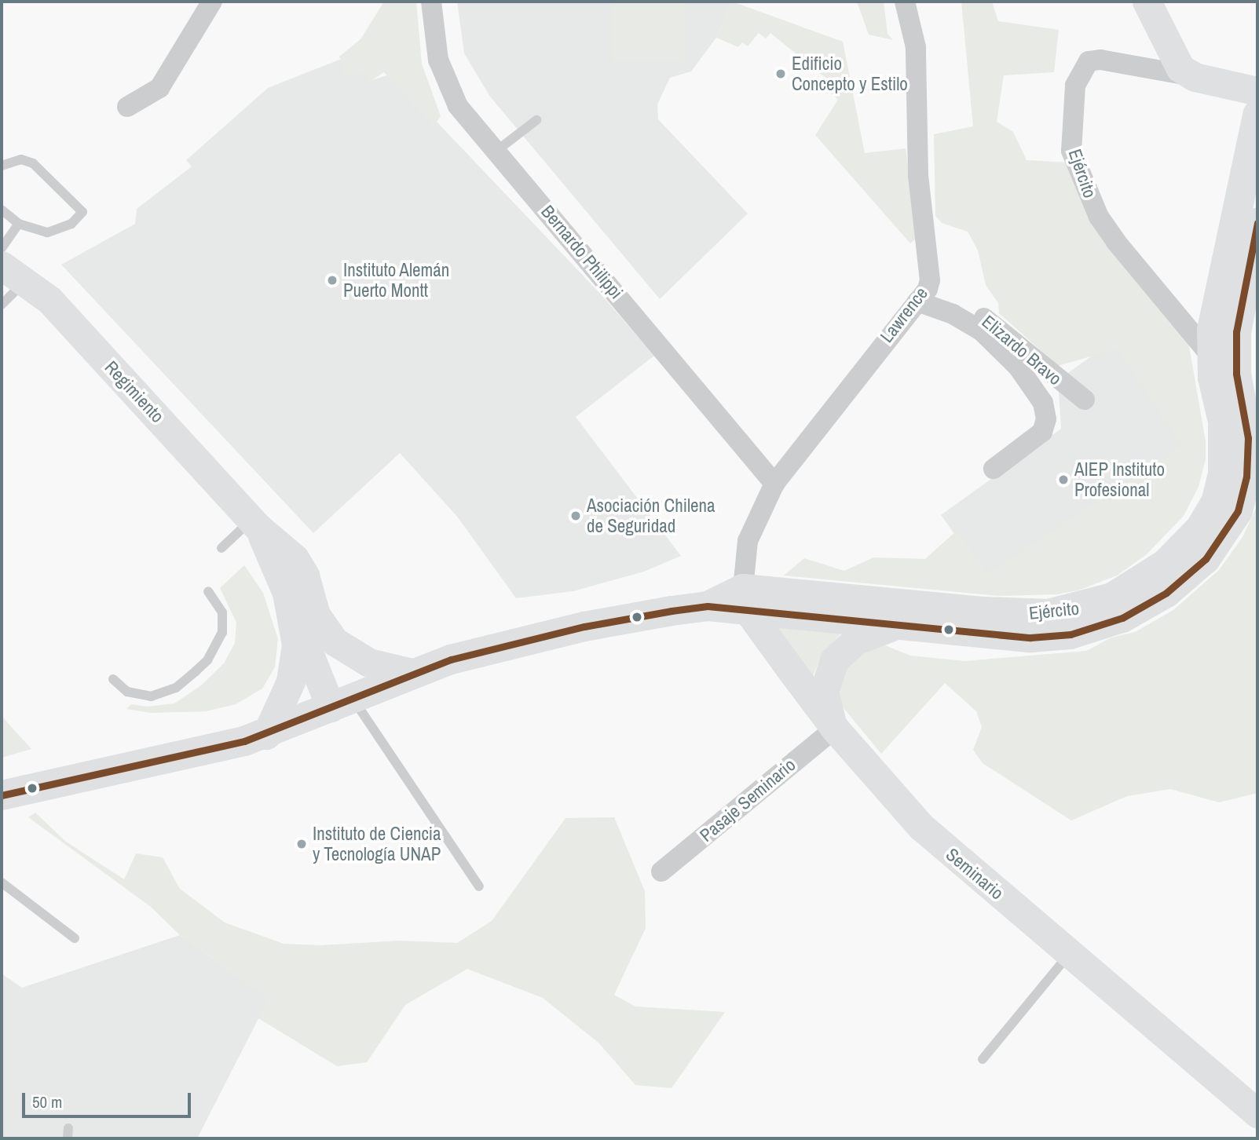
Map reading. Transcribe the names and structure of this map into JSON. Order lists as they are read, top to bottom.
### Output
{
  "streets": {
    "main road": ["Ejército", "Regimiento", "Seminario"],
    "street": [
      "Bernardo Philippi",
      "Lawrence",
      "Elizardo Bravo",
      "Pasaje Seminario"
    ]
  },
  "crossings": [
    ["Ejército", "Lawrence"],
    ["Ejército", "Seminario"],
    ["Bernardo Philippi", "Lawrence"],
    ["Lawrence", "Elizardo Bravo"],
    ["Lawrence", "Seminario"],
    ["Pasaje Seminario", "Seminario"]
  ],
  "places": [
    "Edificio Concepto y Estilo",
    "Instituto Alemán Puerto Montt",
    "AIEP Instituto Profesional",
    "Asociación Chilena de Seguridad",
    "Instituto de Ciencia y Tecnología UNAP"
  ],
  "scale_bar": "50 m"
}
